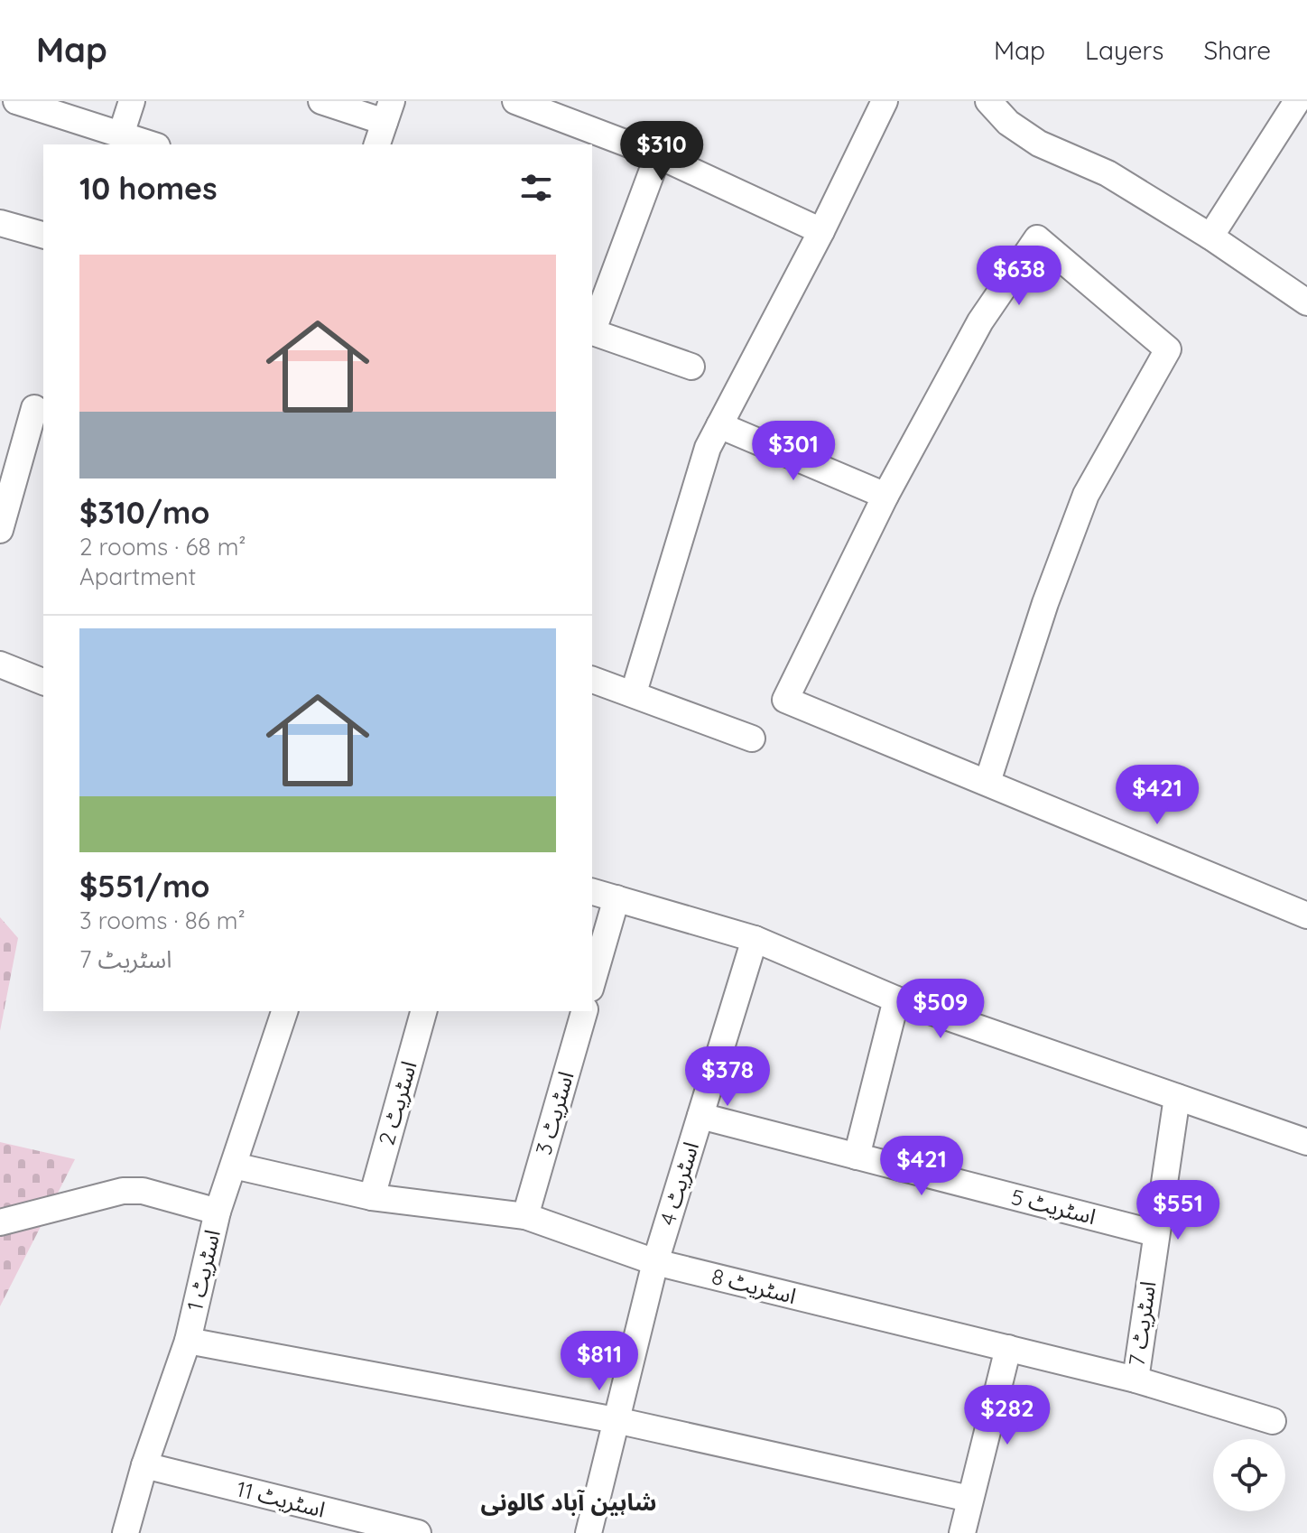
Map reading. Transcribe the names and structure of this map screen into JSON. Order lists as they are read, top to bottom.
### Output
{
  "streets": {
    "street": [
      "اسٹریٹ 2",
      "اسٹریٹ 3",
      "اسٹریٹ 4",
      "اسٹریٹ 5",
      "اسٹریٹ 1",
      "اسٹریٹ 8",
      "اسٹریٹ 7",
      "اسٹریٹ 11"
    ]
  },
  "crossings": [
    ["اسٹریٹ 2", "اسٹریٹ 8"],
    ["اسٹریٹ 3", "اسٹریٹ 8"],
    ["اسٹریٹ 4", "اسٹریٹ 5"],
    ["اسٹریٹ 4", "اسٹریٹ 8"],
    ["اسٹریٹ 5", "اسٹریٹ 7"],
    ["اسٹریٹ 1", "اسٹریٹ 8"],
    ["اسٹریٹ 1", "اسٹریٹ 11"],
    ["اسٹریٹ 8", "اسٹریٹ 7"]
  ],
  "districts": ["شاہین آباد کالونی"],
  "page": {
    "header": "Map",
    "nav": ["Map", "Layers", "Share"],
    "price": [
      "$310",
      "$638",
      "$301",
      "$421",
      "$509",
      "$378",
      "$421",
      "$551",
      "$811",
      "$282"
    ],
    "heading": "10 homes",
    "list": [
      {
        "name": "$310/mo",
        "note": "2 rooms · 68 m² · Apartment"
      },
      {
        "name": "$551/mo",
        "note": "3 rooms · 86 m² · اسٹریٹ 7"
      }
    ]
  }
}
